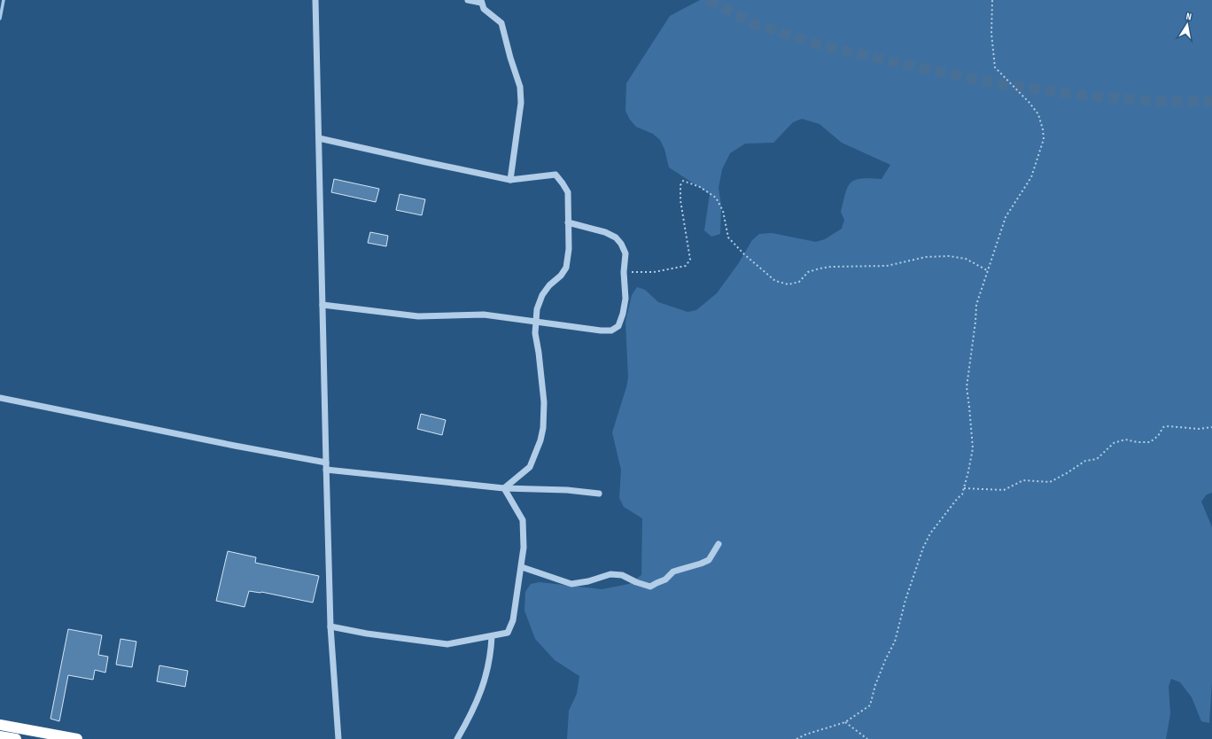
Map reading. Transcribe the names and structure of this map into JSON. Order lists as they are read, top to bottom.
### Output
{
  "north": "top"
}
